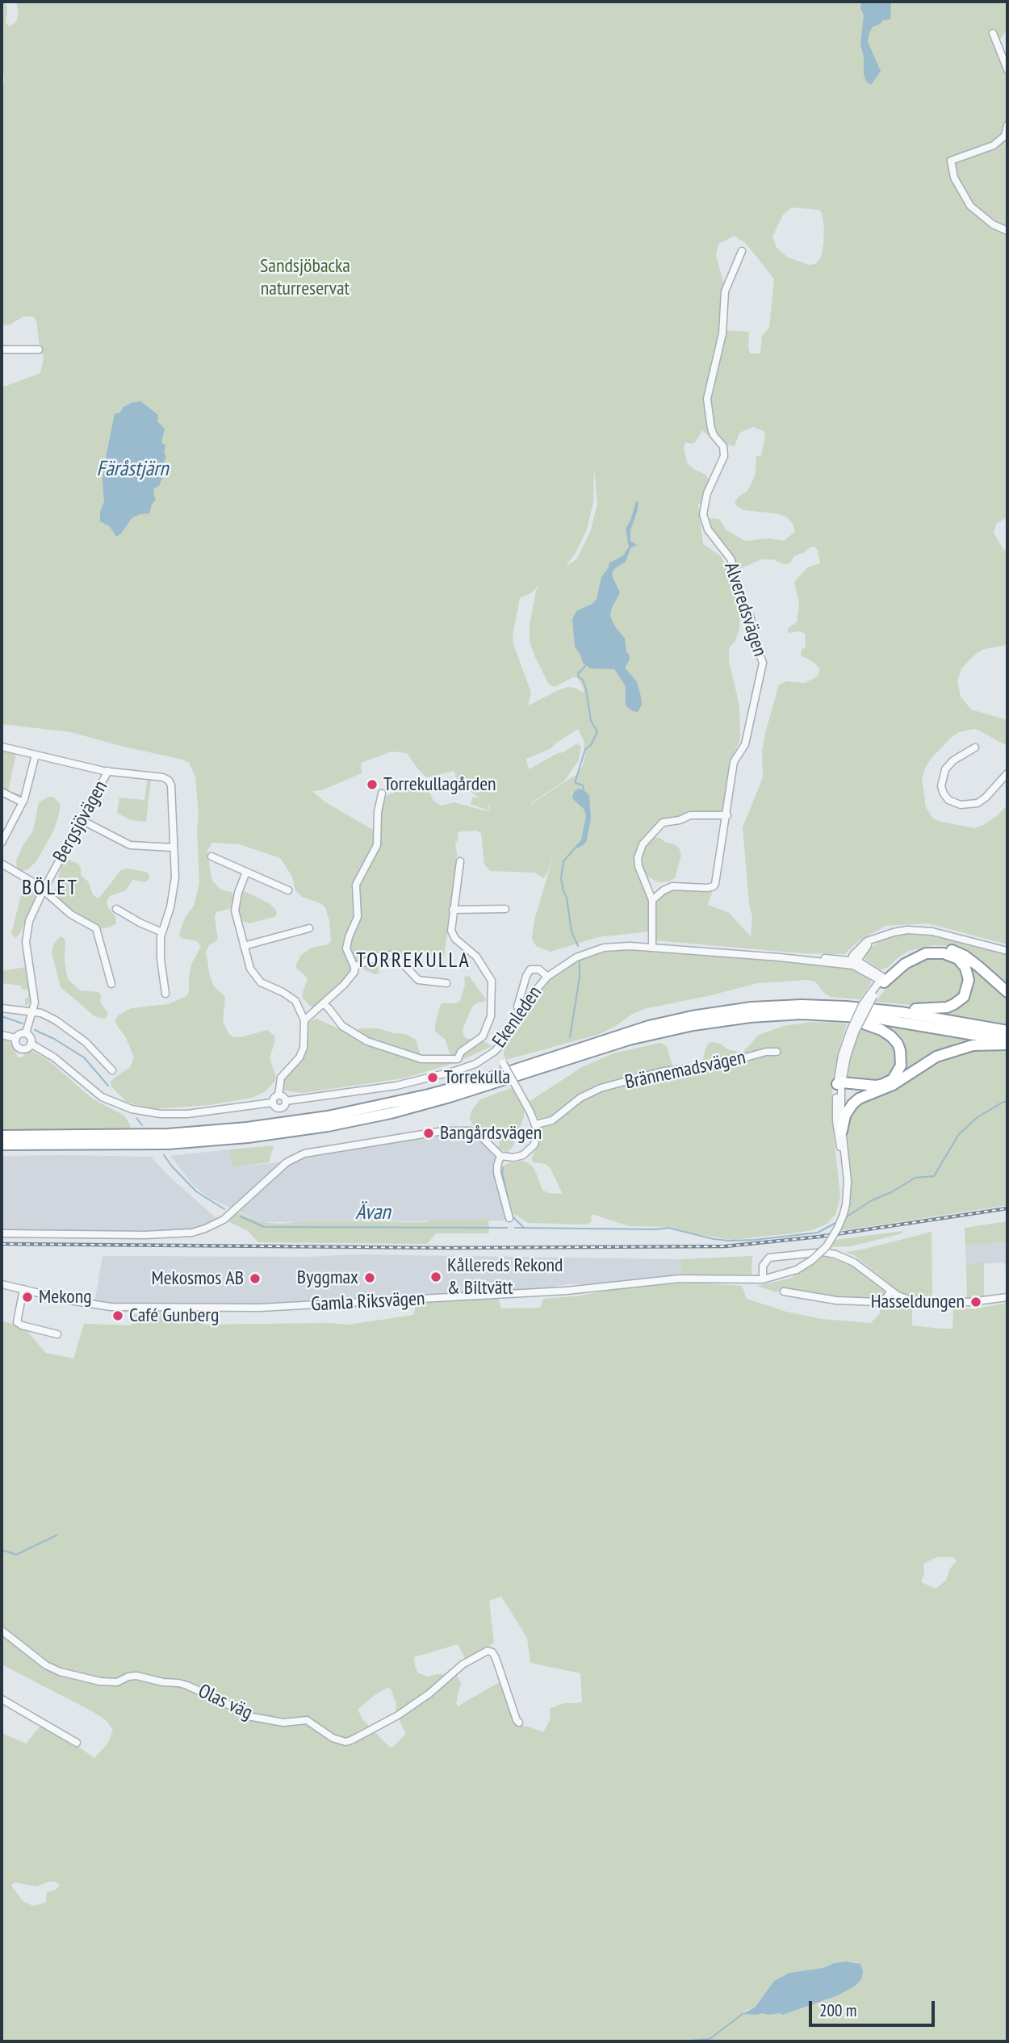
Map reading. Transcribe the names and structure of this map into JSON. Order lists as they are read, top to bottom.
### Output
{
  "streets": {
    "street": [
      "Alveredsvägen",
      "Bergsjövägen",
      "Ekenleden",
      "Brännemadsvägen",
      "Gamla Riksvägen",
      "Olas väg"
    ]
  },
  "crossings": [
    ["Bergsjövägen", "Ekenleden"],
    ["Ekenleden", "Gamla Riksvägen"]
  ],
  "districts": ["BÖLET", "TORREKULLA"],
  "water": ["Färåstjärn", "Ävan"],
  "parks": ["Sandsjöbacka naturreservat"],
  "places": [
    "Torrekullagården",
    "Torrekulla",
    "Bangårdsvägen",
    "Kållereds Rekond & Biltvätt",
    "Byggmax",
    "Mekosmos AB",
    "Mekong",
    "Hasseldungen",
    "Café Gunberg"
  ],
  "scale_bar": "200 m"
}
